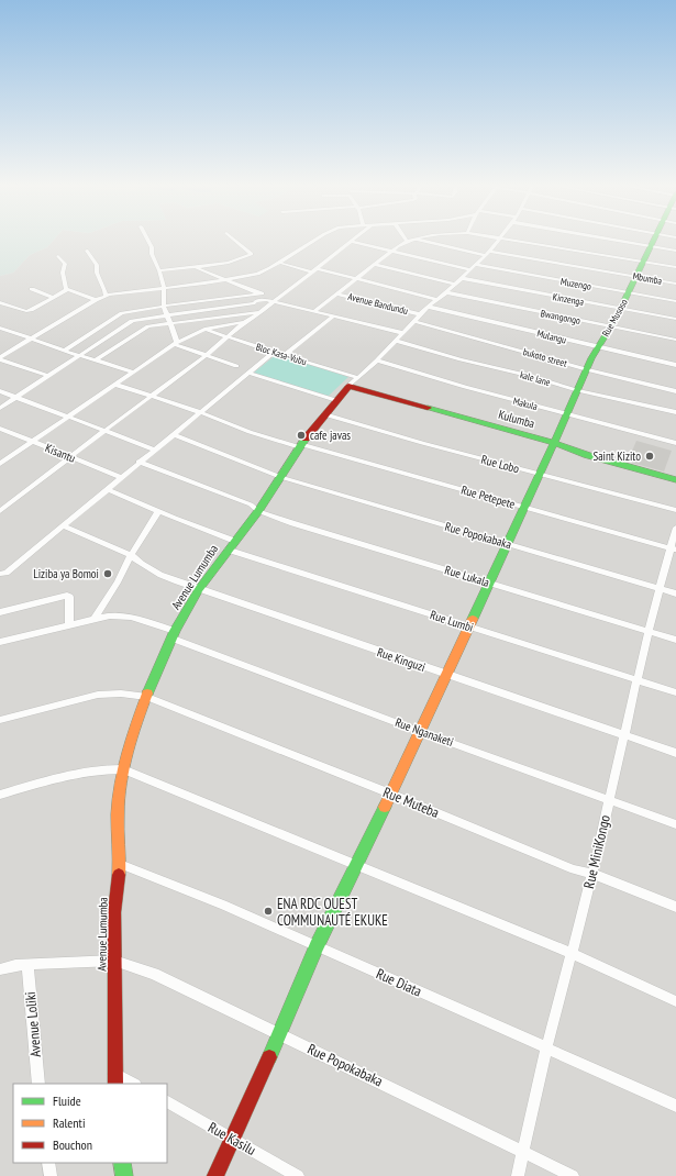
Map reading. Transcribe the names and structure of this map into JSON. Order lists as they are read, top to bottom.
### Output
{
  "streets": {
    "street": [
      "Mbumba",
      "Muzengo",
      "Kinzenga",
      "Avenue Bandundu",
      "Bwangongo",
      "Rue Musoso",
      "Mulangu",
      "Bloc Kasa-Vubu",
      "bukoto street",
      "kale lane",
      "Makula",
      "Kulumba",
      "Kisantu",
      "Rue Lobo",
      "Rue Petepete",
      "Rue Popokabaka",
      "Rue Lukala",
      "Avenue Lumumba",
      "Rue Lumbi",
      "Rue Kinguzi",
      "Rue Nganaketi",
      "Rue Muteba",
      "Rue MiniKongo",
      "Rue Diata",
      "Avenue Loliki",
      "Rue Kasilu"
    ]
  },
  "crossings": [
    ["Mbumba", "Rue Musoso"],
    ["Mbumba", "Avenue Lumumba"],
    ["Muzengo", "Rue Musoso"],
    ["Muzengo", "Avenue Lumumba"],
    ["Kinzenga", "Rue Musoso"],
    ["Kinzenga", "Avenue Lumumba"],
    ["Avenue Bandundu", "Avenue Lumumba"],
    ["Bwangongo", "Rue Musoso"],
    ["Bwangongo", "Avenue Lumumba"],
    ["Rue Musoso", "Mulangu"],
    ["Rue Musoso", "bukoto street"],
    ["Rue Musoso", "kale lane"],
    ["Rue Musoso", "Makula"],
    ["Rue Musoso", "Kulumba"],
    ["Rue Musoso", "Rue Lobo"],
    ["Rue Musoso", "Rue Petepete"],
    ["Rue Musoso", "Rue Popokabaka"],
    ["Rue Musoso", "Rue Lukala"],
    ["Rue Musoso", "Rue Lumbi"],
    ["Rue Musoso", "Rue Kinguzi"],
    ["Rue Musoso", "Rue Nganaketi"],
    ["Rue Musoso", "Rue Muteba"],
    ["Rue Musoso", "Rue Diata"],
    ["Rue Musoso", "Rue Kasilu"],
    ["Mulangu", "Avenue Lumumba"],
    ["Bloc Kasa-Vubu", "Avenue Lumumba"],
    ["bukoto street", "Avenue Lumumba"],
    ["kale lane", "Avenue Lumumba"],
    ["Makula", "Avenue Lumumba"],
    ["Kulumba", "Avenue Lumumba"],
    ["Rue Lobo", "Avenue Lumumba"],
    ["Rue Petepete", "Avenue Lumumba"],
    ["Rue Petepete", "Rue MiniKongo"],
    ["Rue Popokabaka", "Avenue Lumumba"],
    ["Rue Popokabaka", "Rue MiniKongo"],
    ["Rue Popokabaka", "Avenue Loliki"],
    ["Rue Lukala", "Avenue Lumumba"],
    ["Rue Lukala", "Rue MiniKongo"],
    ["Avenue Lumumba", "Rue Lumbi"],
    ["Avenue Lumumba", "Rue Kinguzi"],
    ["Avenue Lumumba", "Rue Nganaketi"],
    ["Avenue Lumumba", "Rue Muteba"],
    ["Avenue Lumumba", "Rue Diata"],
    ["Rue Lumbi", "Rue MiniKongo"],
    ["Rue Kinguzi", "Rue MiniKongo"],
    ["Rue Nganaketi", "Rue MiniKongo"],
    ["Rue Muteba", "Rue MiniKongo"],
    ["Rue MiniKongo", "Rue Diata"]
  ],
  "places": [
    "cafe javas",
    "Saint Kizito",
    "Liziba ya Bomoi",
    "ENA RDC OUEST COMMUNAUTÉ EKUKE"
  ],
  "legend": ["Fluide", "Ralenti", "Bouchon"]
}
